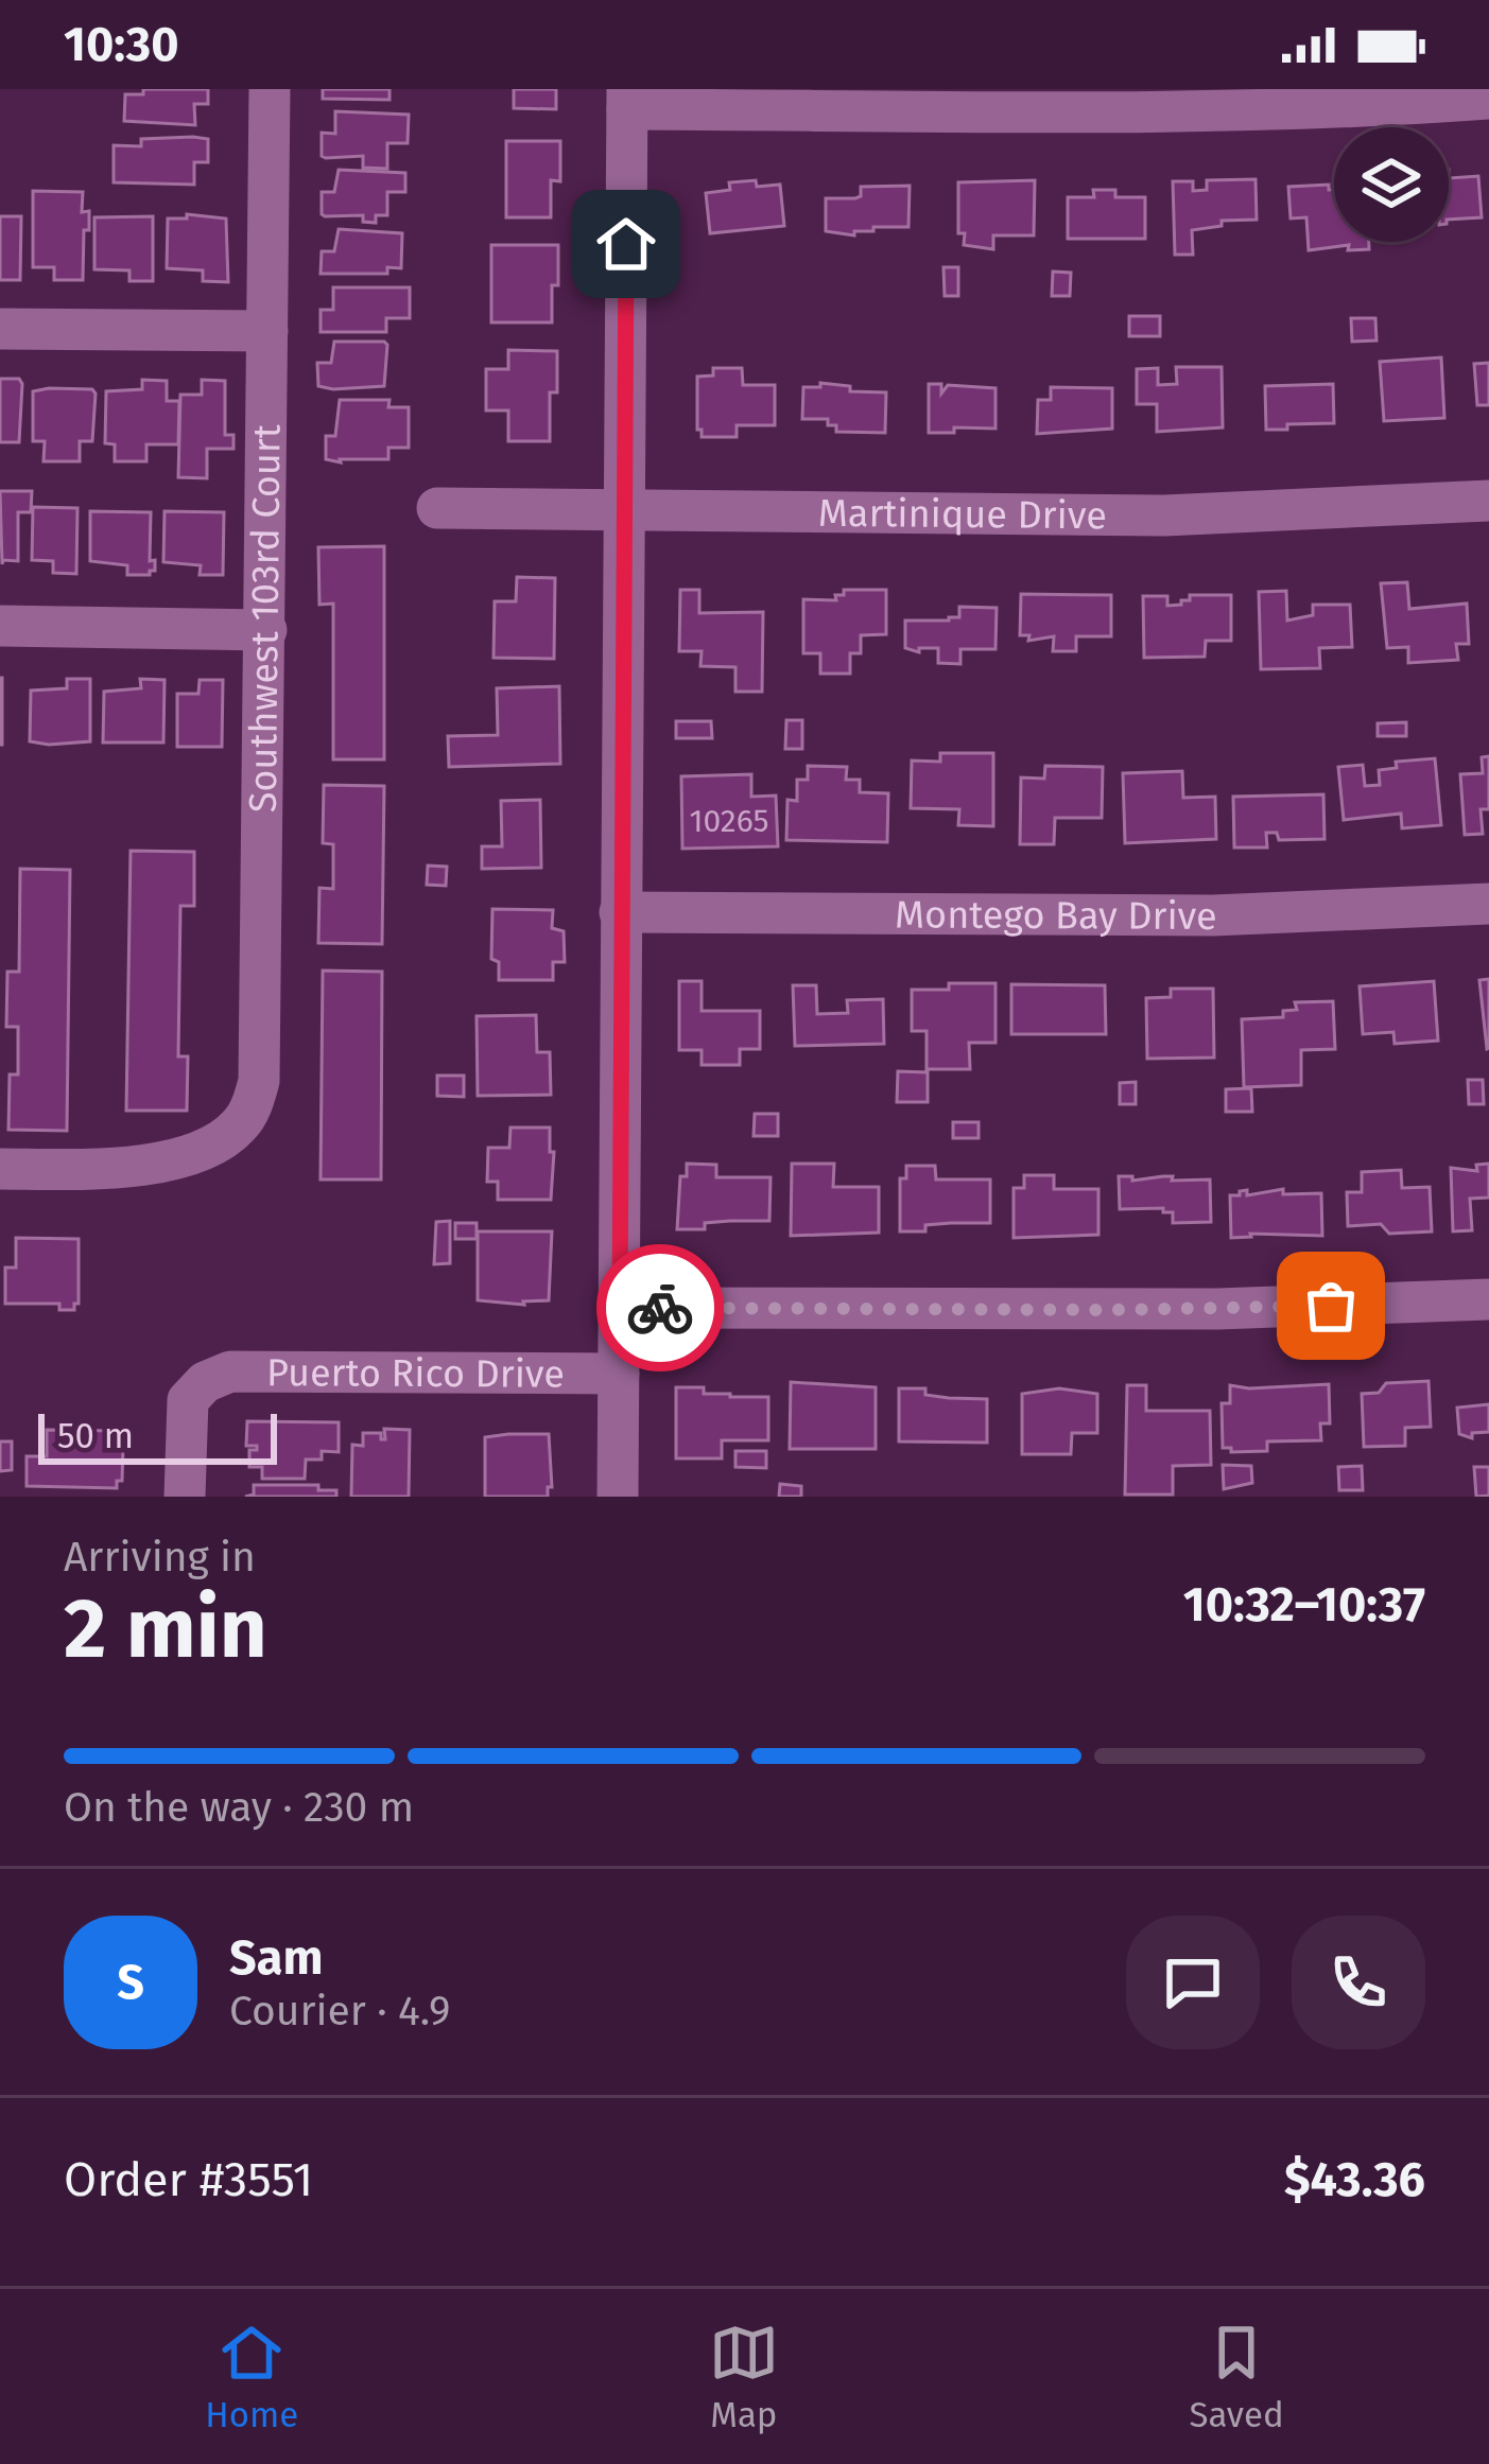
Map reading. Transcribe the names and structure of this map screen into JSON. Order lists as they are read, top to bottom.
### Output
{
  "streets": {
    "street": [
      "Martinique Drive",
      "Southwest 103rd Court",
      "Montego Bay Drive",
      "Puerto Rico Drive"
    ]
  },
  "house_numbers": ["10265"],
  "scale_bar": "50 m",
  "page": {
    "status": "10:30",
    "scale": "50 m",
    "heading": ["2 min", "Arriving in", "10:32–10:37"],
    "panel": [
      "Sam",
      "Courier · 4.9",
      "Order #3551",
      "$43.36"
    ],
    "bar": "On the way · 230 m",
    "round": "S",
    "tabs": ["Home", "Map", "Saved"]
  }
}
